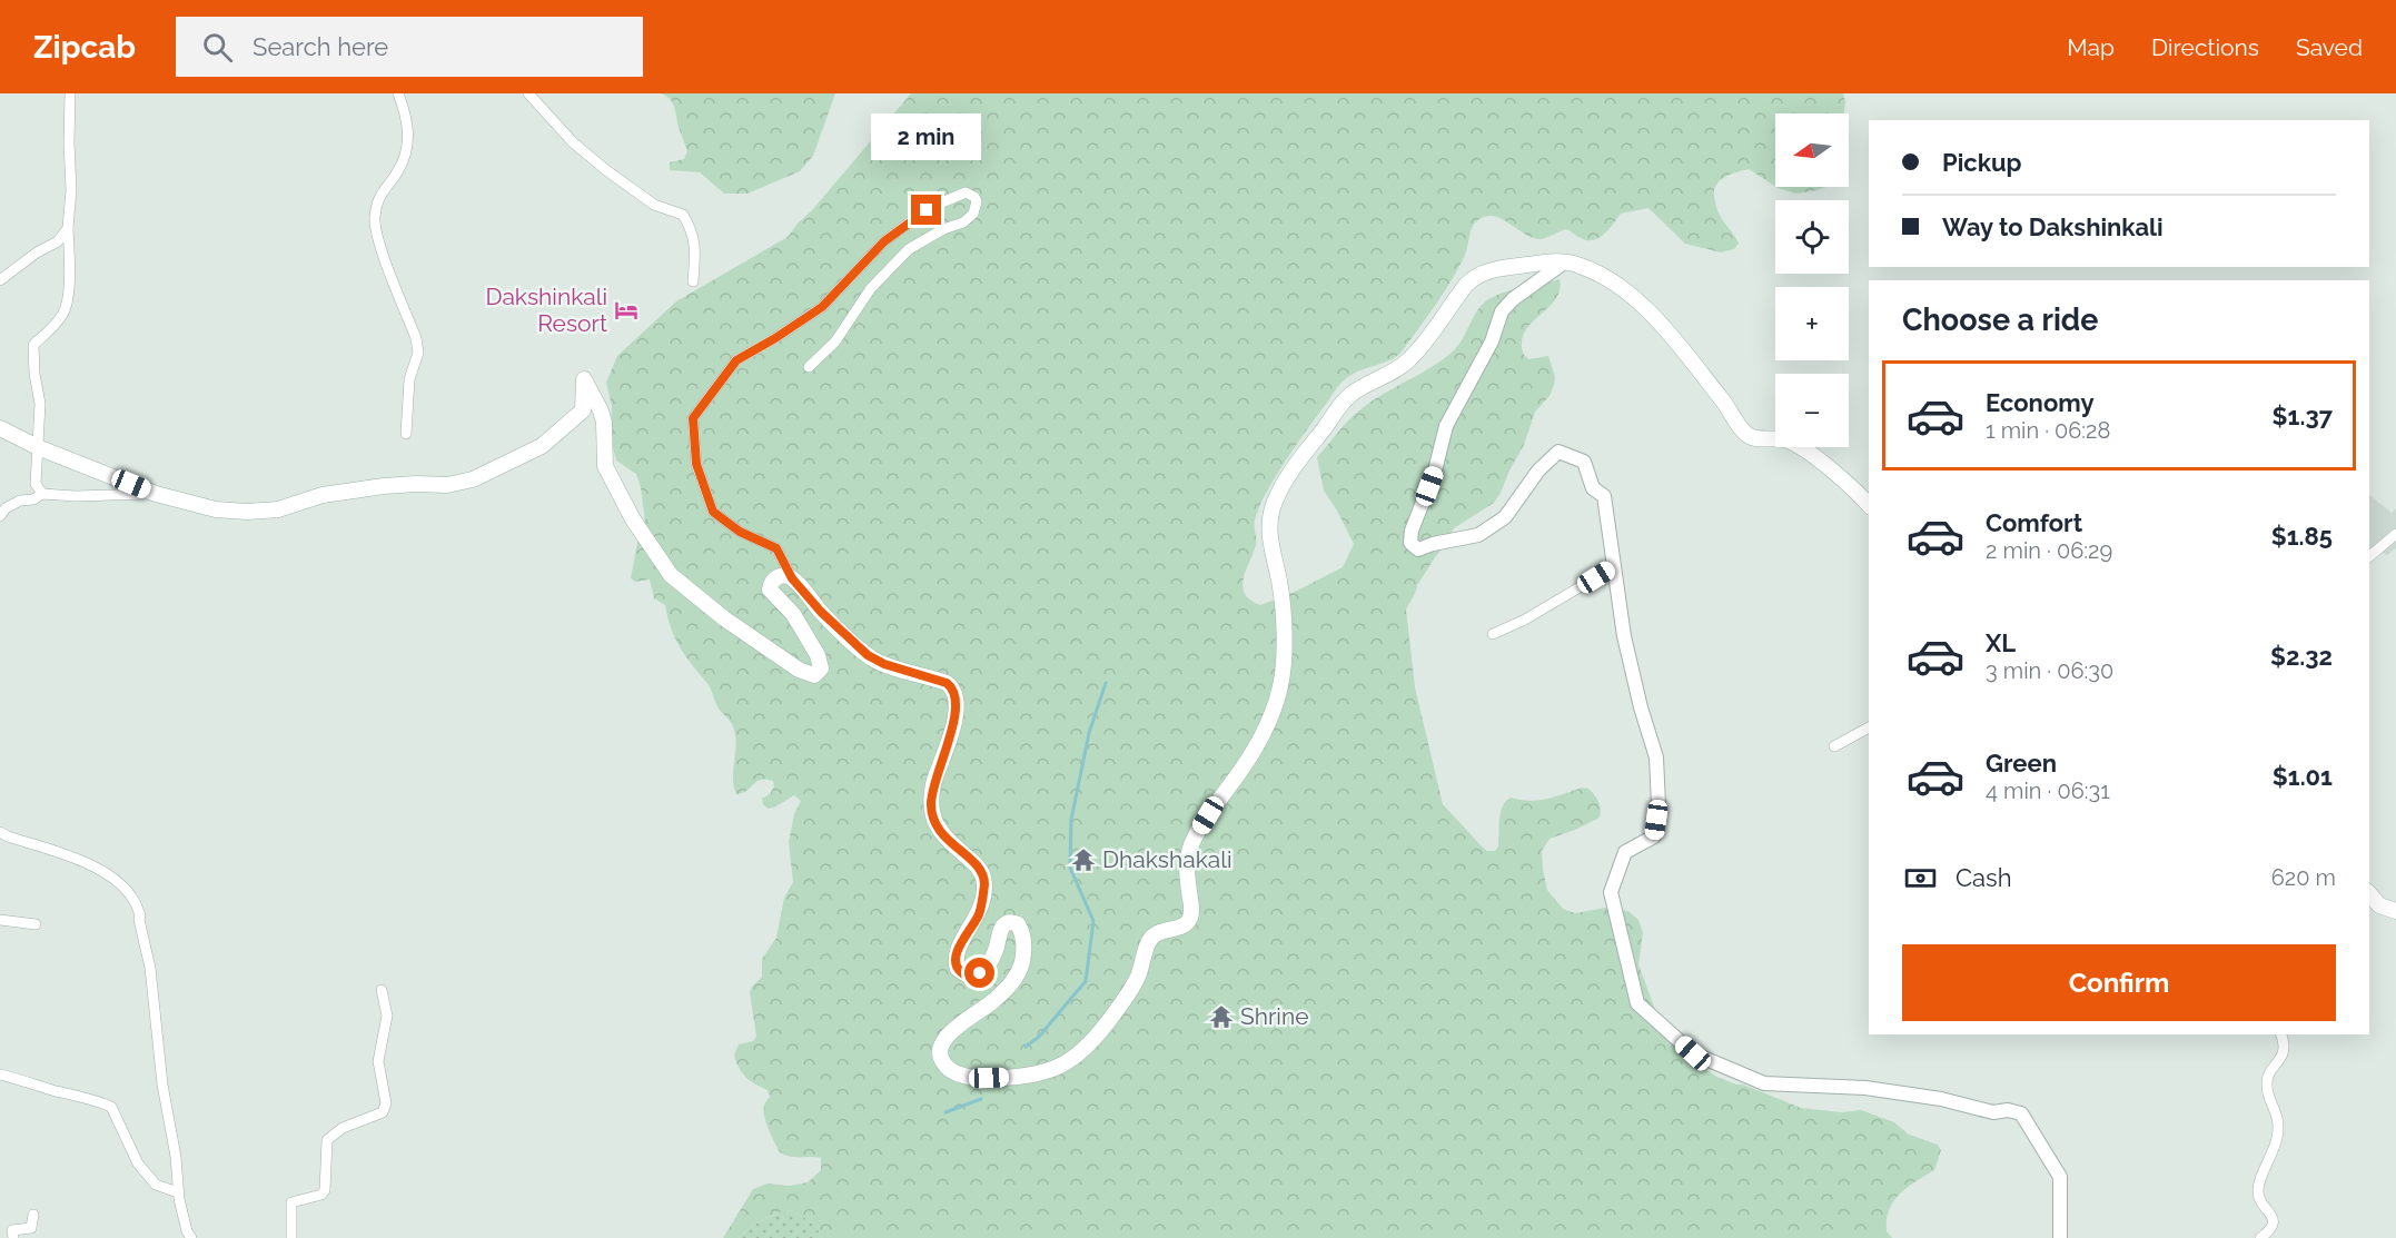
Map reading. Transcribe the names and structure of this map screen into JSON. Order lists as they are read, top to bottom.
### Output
{
  "places": {
    "hotel": ["Dakshinkali Resort"],
    "temple": ["Dhakshakali", "Shrine"]
  },
  "north": "left",
  "page": {
    "header": "Zipcab",
    "search": "Search here",
    "nav": ["Map", "Directions", "Saved"],
    "map_buttons": ["+", "−"],
    "bubble": "2 min",
    "banner": ["Pickup", "Way to Dakshinkali"],
    "heading": "Choose a ride",
    "list": [
      {
        "name": "Economy",
        "note": "1 min · 06:28",
        "value": "$1.37"
      },
      {
        "name": "Comfort",
        "note": "2 min · 06:29",
        "value": "$1.85"
      },
      {
        "name": "XL",
        "note": "3 min · 06:30",
        "value": "$2.32"
      },
      {
        "name": "Green",
        "note": "4 min · 06:31",
        "value": "$1.01"
      }
    ],
    "pay": ["Cash", "620 m"],
    "buttons": "Confirm"
  }
}
